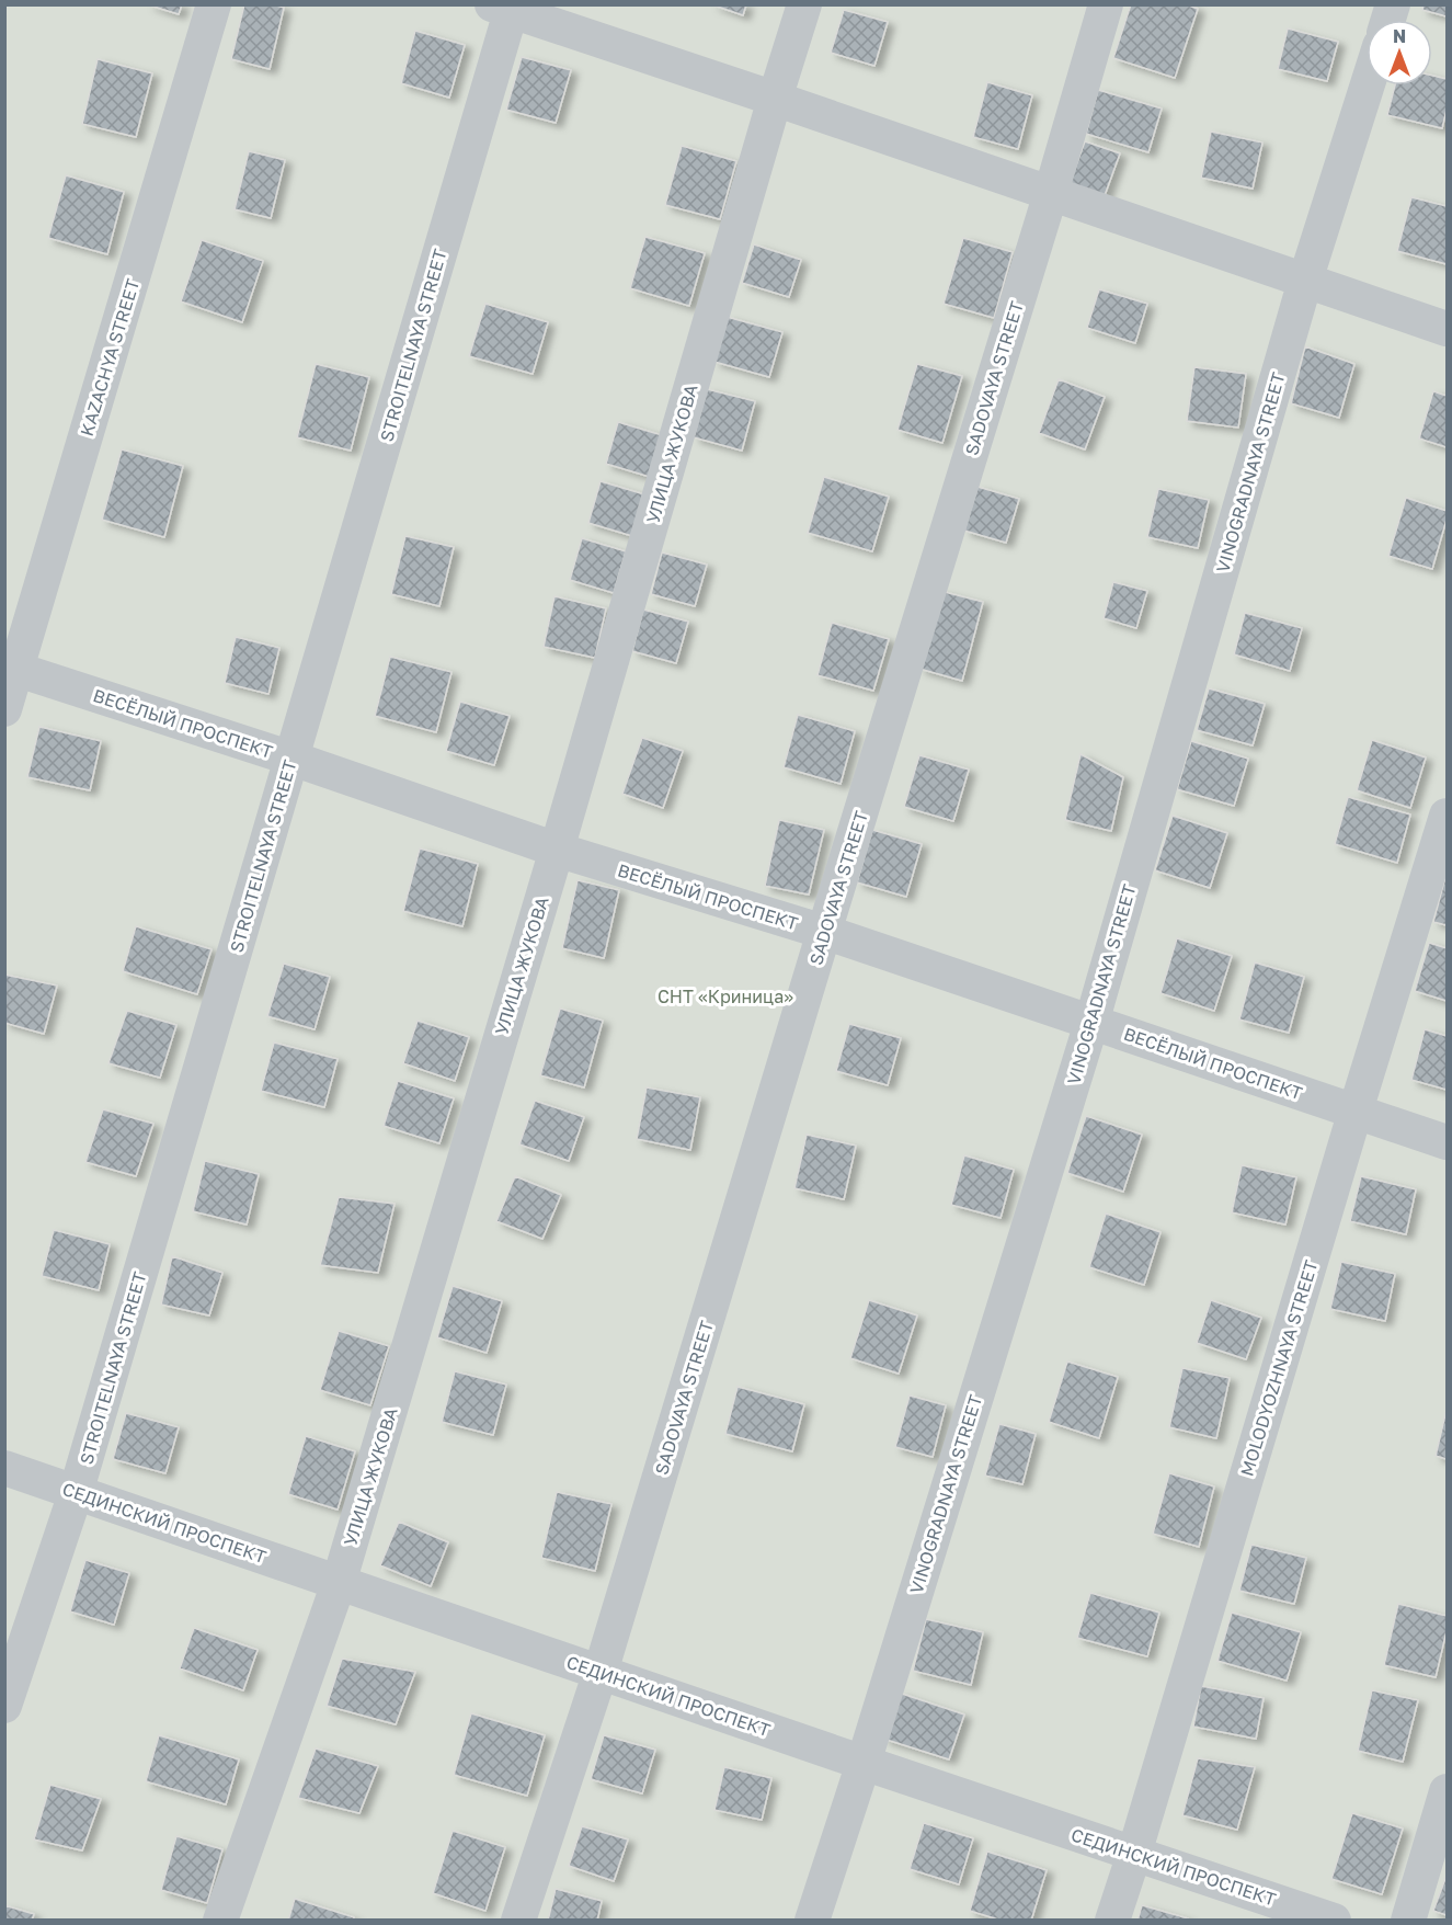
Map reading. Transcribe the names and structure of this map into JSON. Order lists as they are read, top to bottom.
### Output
{
  "streets": {
    "street": [
      "STROITELNAYA STREET",
      "KAZACHYA STREET",
      "SADOVAYA STREET",
      "УЛИЦА ЖУКОВА",
      "VINOGRADNAYA STREET",
      "ВЕСЁЛЫЙ ПРОСПЕКТ",
      "MOLODYOZHNAYA STREET",
      "СЕДИНСКИЙ ПРОСПЕКТ"
    ]
  },
  "crossings": [
    ["STROITELNAYA STREET", "ВЕСЁЛЫЙ ПРОСПЕКТ"],
    ["STROITELNAYA STREET", "СЕДИНСКИЙ ПРОСПЕКТ"],
    ["KAZACHYA STREET", "ВЕСЁЛЫЙ ПРОСПЕКТ"],
    ["SADOVAYA STREET", "ВЕСЁЛЫЙ ПРОСПЕКТ"],
    ["SADOVAYA STREET", "СЕДИНСКИЙ ПРОСПЕКТ"],
    ["УЛИЦА ЖУКОВА", "ВЕСЁЛЫЙ ПРОСПЕКТ"],
    ["УЛИЦА ЖУКОВА", "СЕДИНСКИЙ ПРОСПЕКТ"],
    ["VINOGRADNAYA STREET", "ВЕСЁЛЫЙ ПРОСПЕКТ"],
    ["VINOGRADNAYA STREET", "СЕДИНСКИЙ ПРОСПЕКТ"],
    ["ВЕСЁЛЫЙ ПРОСПЕКТ", "MOLODYOZHNAYA STREET"],
    ["MOLODYOZHNAYA STREET", "СЕДИНСКИЙ ПРОСПЕКТ"]
  ],
  "parks": ["СНТ «Криница»"],
  "north": "top"
}
